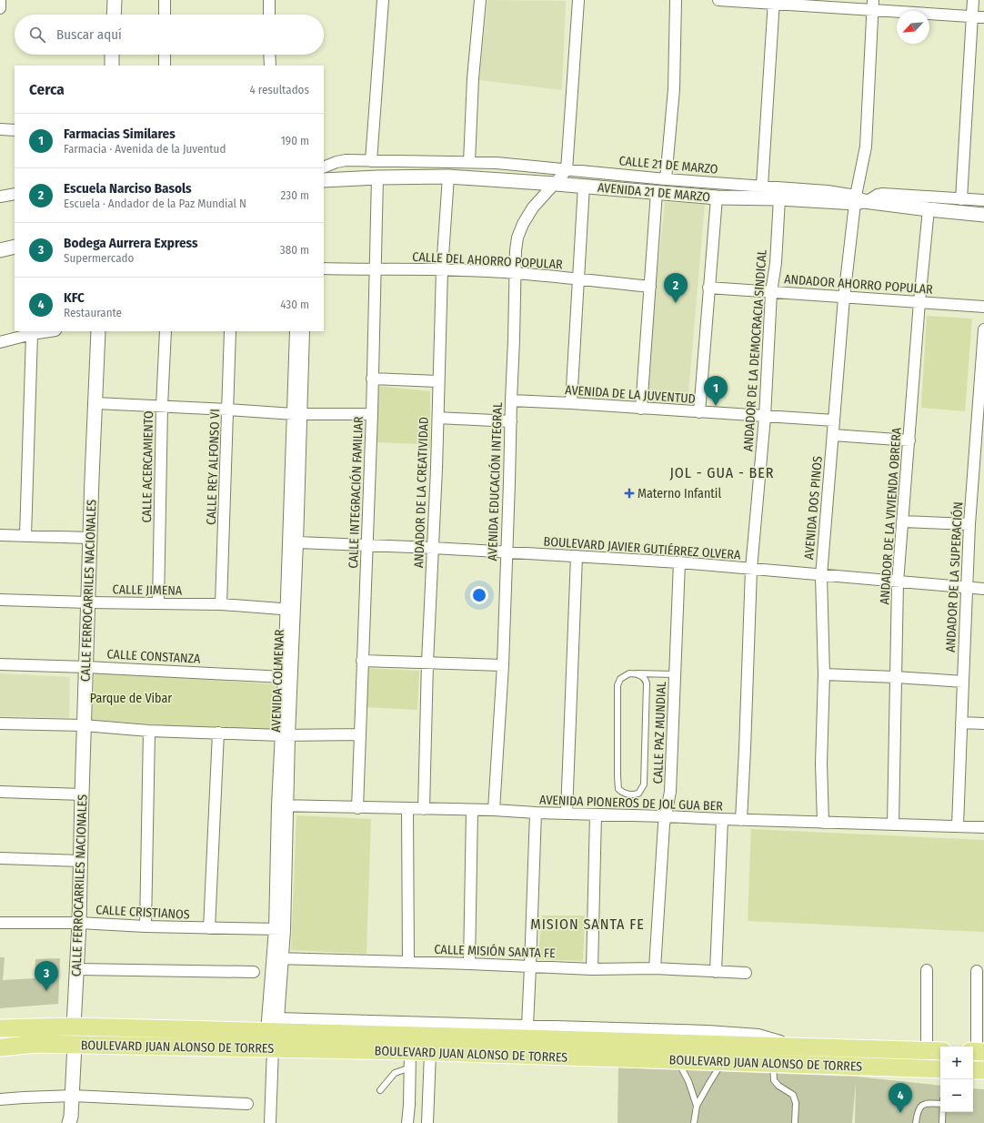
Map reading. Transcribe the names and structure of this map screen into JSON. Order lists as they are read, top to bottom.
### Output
{
  "streets": {
    "main road": ["BOULEVARD JUAN ALONSO DE TORRES"],
    "street": [
      "CALLE 21 DE MARZO",
      "AVENIDA 21 DE MARZO",
      "CALLE DEL AHORRO POPULAR",
      "ANDADOR AHORRO POPULAR",
      "ANDADOR DE LA DEMOCRACIA SINDICAL",
      "AVENIDA DE LA JUVENTUD",
      "CALLE ACERCAMIENTO",
      "CALLE REY ALFONSO VI",
      "AVENIDA EDUCACIÓN INTEGRAL",
      "CALLE INTEGRACIÓN FAMILIAR",
      "ANDADOR DE LA CREATIVIDAD",
      "AVENIDA DOS PINOS",
      "ANDADOR DE LA VIVIENDA OBRERA",
      "BOULEVARD JAVIER GUTIÉRREZ OLVERA",
      "ANDADOR DE LA SUPERACIÓN",
      "CALLE JIMENA",
      "CALLE FERROCARRILES NACIONALES",
      "CALLE CONSTANZA",
      "AVENIDA COLMENAR",
      "CALLE PAZ MUNDIAL",
      "AVENIDA PIONEROS DE JOL GUA BER",
      "CALLE CRISTIANOS",
      "CALLE MISIÓN SANTA FE"
    ]
  },
  "crossings": [
    ["CALLE 21 DE MARZO", "AVENIDA 21 DE MARZO"],
    ["CALLE 21 DE MARZO", "AVENIDA EDUCACIÓN INTEGRAL"],
    ["CALLE 21 DE MARZO", "AVENIDA DOS PINOS"],
    ["AVENIDA 21 DE MARZO", "ANDADOR DE LA DEMOCRACIA SINDICAL"],
    ["AVENIDA 21 DE MARZO", "AVENIDA EDUCACIÓN INTEGRAL"],
    ["AVENIDA 21 DE MARZO", "CALLE INTEGRACIÓN FAMILIAR"],
    ["AVENIDA 21 DE MARZO", "ANDADOR DE LA CREATIVIDAD"],
    ["AVENIDA 21 DE MARZO", "AVENIDA DOS PINOS"],
    ["AVENIDA 21 DE MARZO", "ANDADOR DE LA VIVIENDA OBRERA"],
    ["CALLE DEL AHORRO POPULAR", "AVENIDA EDUCACIÓN INTEGRAL"],
    ["CALLE DEL AHORRO POPULAR", "CALLE INTEGRACIÓN FAMILIAR"],
    ["CALLE DEL AHORRO POPULAR", "ANDADOR DE LA CREATIVIDAD"],
    ["ANDADOR AHORRO POPULAR", "ANDADOR DE LA DEMOCRACIA SINDICAL"],
    ["ANDADOR AHORRO POPULAR", "AVENIDA DOS PINOS"],
    ["ANDADOR AHORRO POPULAR", "ANDADOR DE LA VIVIENDA OBRERA"],
    ["ANDADOR DE LA DEMOCRACIA SINDICAL", "AVENIDA DE LA JUVENTUD"],
    ["ANDADOR DE LA DEMOCRACIA SINDICAL", "BOULEVARD JAVIER GUTIÉRREZ OLVERA"],
    ["ANDADOR DE LA DEMOCRACIA SINDICAL", "AVENIDA PIONEROS DE JOL GUA BER"],
    ["AVENIDA DE LA JUVENTUD", "AVENIDA EDUCACIÓN INTEGRAL"],
    ["AVENIDA DE LA JUVENTUD", "AVENIDA DOS PINOS"],
    ["CALLE ACERCAMIENTO", "CALLE JIMENA"],
    ["CALLE REY ALFONSO VI", "CALLE JIMENA"],
    ["AVENIDA EDUCACIÓN INTEGRAL", "BOULEVARD JAVIER GUTIÉRREZ OLVERA"],
    ["AVENIDA EDUCACIÓN INTEGRAL", "AVENIDA PIONEROS DE JOL GUA BER"],
    ["CALLE INTEGRACIÓN FAMILIAR", "BOULEVARD JAVIER GUTIÉRREZ OLVERA"],
    ["CALLE INTEGRACIÓN FAMILIAR", "AVENIDA PIONEROS DE JOL GUA BER"],
    ["ANDADOR DE LA CREATIVIDAD", "BOULEVARD JAVIER GUTIÉRREZ OLVERA"],
    ["ANDADOR DE LA CREATIVIDAD", "AVENIDA PIONEROS DE JOL GUA BER"],
    ["AVENIDA DOS PINOS", "BOULEVARD JAVIER GUTIÉRREZ OLVERA"],
    ["AVENIDA DOS PINOS", "AVENIDA PIONEROS DE JOL GUA BER"],
    ["ANDADOR DE LA VIVIENDA OBRERA", "BOULEVARD JAVIER GUTIÉRREZ OLVERA"],
    ["ANDADOR DE LA VIVIENDA OBRERA", "AVENIDA PIONEROS DE JOL GUA BER"],
    ["BOULEVARD JAVIER GUTIÉRREZ OLVERA", "ANDADOR DE LA SUPERACIÓN"],
    ["BOULEVARD JAVIER GUTIÉRREZ OLVERA", "AVENIDA COLMENAR"],
    ["BOULEVARD JAVIER GUTIÉRREZ OLVERA", "CALLE PAZ MUNDIAL"],
    ["ANDADOR DE LA SUPERACIÓN", "AVENIDA PIONEROS DE JOL GUA BER"],
    ["CALLE JIMENA", "CALLE FERROCARRILES NACIONALES"],
    ["CALLE JIMENA", "AVENIDA COLMENAR"],
    ["CALLE FERROCARRILES NACIONALES", "CALLE CONSTANZA"],
    ["CALLE FERROCARRILES NACIONALES", "CALLE CRISTIANOS"],
    ["CALLE FERROCARRILES NACIONALES", "BOULEVARD JUAN ALONSO DE TORRES"],
    ["CALLE CONSTANZA", "AVENIDA COLMENAR"],
    ["AVENIDA COLMENAR", "AVENIDA PIONEROS DE JOL GUA BER"],
    ["AVENIDA COLMENAR", "CALLE CRISTIANOS"],
    ["AVENIDA COLMENAR", "CALLE MISIÓN SANTA FE"],
    ["AVENIDA COLMENAR", "BOULEVARD JUAN ALONSO DE TORRES"],
    ["CALLE PAZ MUNDIAL", "AVENIDA PIONEROS DE JOL GUA BER"],
    ["CALLE PAZ MUNDIAL", "CALLE MISIÓN SANTA FE"]
  ],
  "districts": ["JOL - GUA - BER", "MISION SANTA FE"],
  "parks": ["Parque de Vibar"],
  "places": {
    "health": ["Materno Infantil"]
  },
  "north": "bottom left",
  "page": {
    "search": "Buscar aquí",
    "heading": ["Cerca", "4 resultados"],
    "list": [
      {
        "mark": "1",
        "name": "Farmacias Similares",
        "note": "Farmacia · Avenida de la Juventud",
        "value": "190 m"
      },
      {
        "mark": "2",
        "name": "Escuela Narciso Basols",
        "note": "Escuela · Andador de la Paz Mundial N",
        "value": "230 m"
      },
      {
        "mark": "3",
        "name": "Bodega Aurrera Express",
        "note": "Supermercado",
        "value": "380 m"
      },
      {
        "mark": "4",
        "name": "KFC",
        "note": "Restaurante",
        "value": "430 m"
      }
    ],
    "pins": [
      "2",
      "1",
      "3",
      "4"
    ],
    "map_buttons": ["+", "−"]
  }
}
